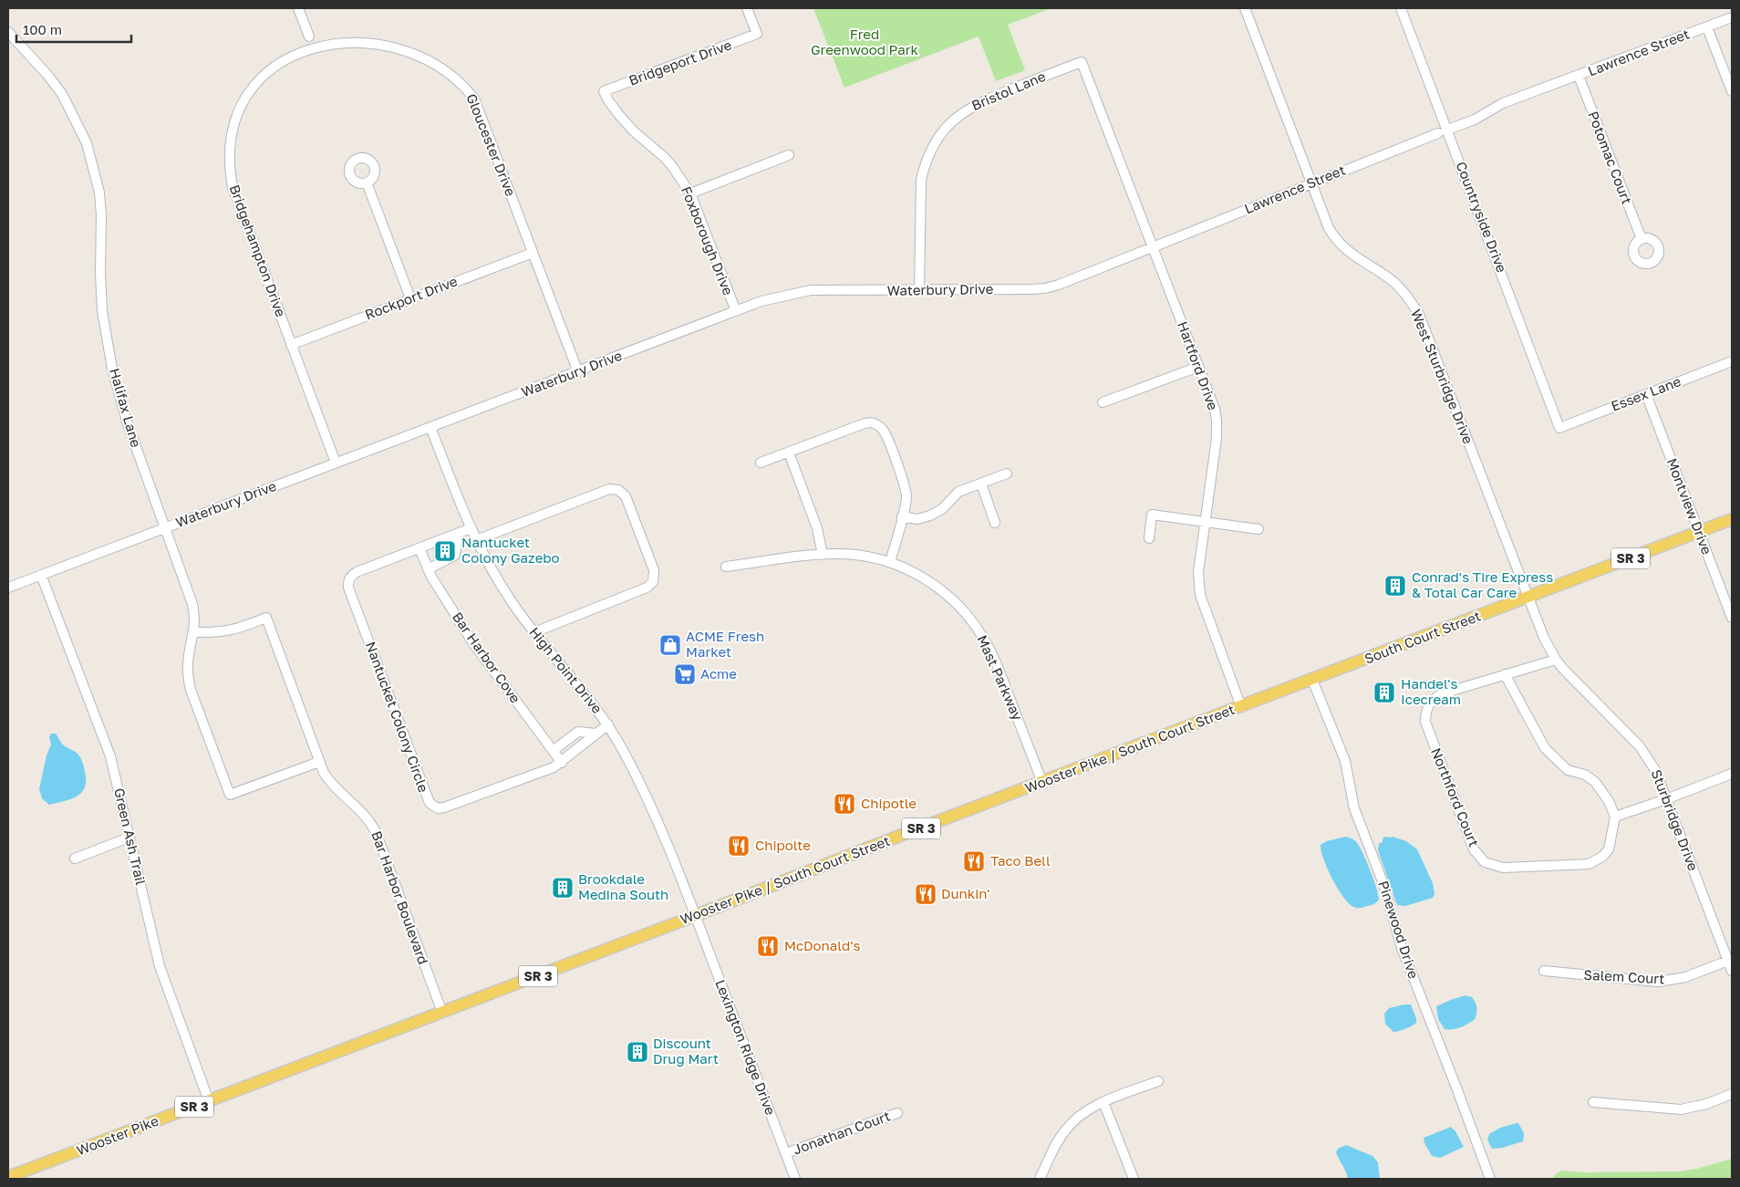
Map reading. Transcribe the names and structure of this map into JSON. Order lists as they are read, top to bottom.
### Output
{
  "streets": {
    "main road": [
      "SR 3",
      "South Court Street",
      "Wooster Pike / South Court Street",
      "Wooster Pike"
    ],
    "street": [
      "Lawrence Street",
      "Bridgeport Drive",
      "Bristol Lane",
      "Gloucester Drive",
      "Potomac Court",
      "Countryside Drive",
      "Foxborough Drive",
      "Bridgehampton Drive",
      "Waterbury Drive",
      "Rockport Drive",
      "Hartford Drive",
      "West Sturbridge Drive",
      "Essex Lane",
      "Halifax Lane",
      "Montview Drive",
      "Bar Harbor Cove",
      "High Point Drive",
      "Mast Parkway",
      "Nantucket Colony Circle",
      "Northford Court",
      "Sturbridge Drive",
      "Green Ash Trail",
      "Bar Harbor Boulevard",
      "Pinewood Drive",
      "Salem Court",
      "Lexington Ridge Drive",
      "Jonathan Court"
    ]
  },
  "crossings": [
    ["Lawrence Street", "Potomac Court"],
    ["Lawrence Street", "Countryside Drive"],
    ["Lawrence Street", "Waterbury Drive"],
    ["Lawrence Street", "Hartford Drive"],
    ["Lawrence Street", "West Sturbridge Drive"],
    ["Bridgeport Drive", "Foxborough Drive"],
    ["Bristol Lane", "Waterbury Drive"],
    ["Bristol Lane", "Hartford Drive"],
    ["Gloucester Drive", "Waterbury Drive"],
    ["Gloucester Drive", "Rockport Drive"],
    ["Countryside Drive", "Essex Lane"],
    ["Foxborough Drive", "Waterbury Drive"],
    ["Bridgehampton Drive", "Waterbury Drive"],
    ["Bridgehampton Drive", "Rockport Drive"],
    ["Waterbury Drive", "Hartford Drive"],
    ["Waterbury Drive", "Halifax Lane"],
    ["Waterbury Drive", "High Point Drive"],
    ["Waterbury Drive", "Green Ash Trail"],
    ["Hartford Drive", "South Court Street"],
    ["Hartford Drive", "Wooster Pike / South Court Street"],
    ["West Sturbridge Drive", "South Court Street"],
    ["West Sturbridge Drive", "Sturbridge Drive"],
    ["Essex Lane", "Montview Drive"],
    ["Halifax Lane", "Bar Harbor Boulevard"],
    ["Montview Drive", "South Court Street"],
    ["South Court Street", "Wooster Pike / South Court Street"],
    ["South Court Street", "Sturbridge Drive"],
    ["South Court Street", "Pinewood Drive"],
    ["Bar Harbor Cove", "Nantucket Colony Circle"],
    ["High Point Drive", "Nantucket Colony Circle"],
    ["High Point Drive", "Wooster Pike / South Court Street"],
    ["High Point Drive", "Lexington Ridge Drive"],
    ["Mast Parkway", "Wooster Pike / South Court Street"],
    ["Wooster Pike / South Court Street", "Bar Harbor Boulevard"],
    ["Wooster Pike / South Court Street", "Lexington Ridge Drive"],
    ["Wooster Pike / South Court Street", "Wooster Pike"],
    ["Northford Court", "Sturbridge Drive"],
    ["Sturbridge Drive", "Salem Court"],
    ["Green Ash Trail", "Wooster Pike"],
    ["Lexington Ridge Drive", "Jonathan Court"]
  ],
  "parks": ["Fred Greenwood Park"],
  "places": {
    "building": [
      "Nantucket Colony Gazebo",
      "Conrad's Tire Express & Total Car Care",
      "Handel's Icecream",
      "Brookdale Medina South",
      "Discount Drug Mart"
    ],
    "shop": ["ACME Fresh Market"],
    "supermarket": ["Acme"],
    "restaurant": [
      "Chipotle",
      "Chipolte",
      "Taco Bell",
      "Dunkin'",
      "McDonald's"
    ]
  },
  "scale_bar": "100 m"
}
